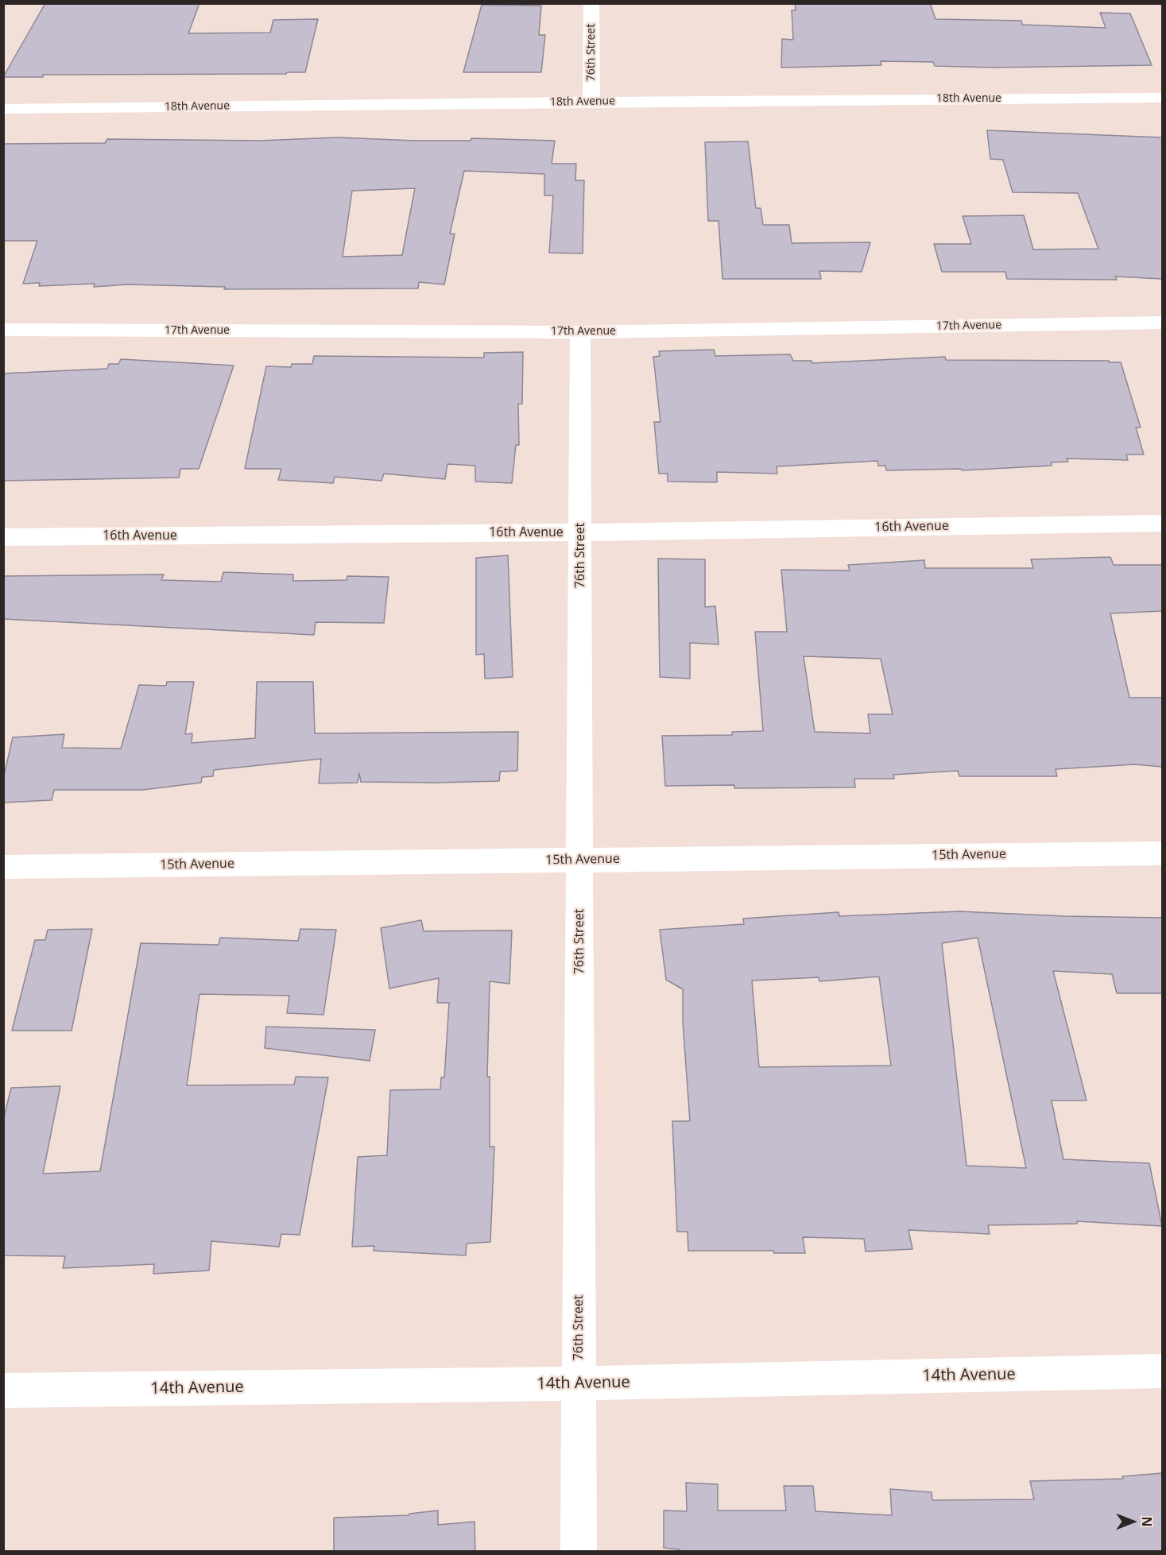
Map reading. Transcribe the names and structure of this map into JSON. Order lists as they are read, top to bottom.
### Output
{
  "streets": {
    "street": [
      "76th Street",
      "18th Avenue",
      "17th Avenue",
      "16th Avenue",
      "15th Avenue",
      "14th Avenue"
    ]
  },
  "crossings": [
    ["76th Street", "18th Avenue"],
    ["76th Street", "17th Avenue"],
    ["76th Street", "16th Avenue"],
    ["76th Street", "15th Avenue"],
    ["76th Street", "14th Avenue"]
  ],
  "north": "right"
}
